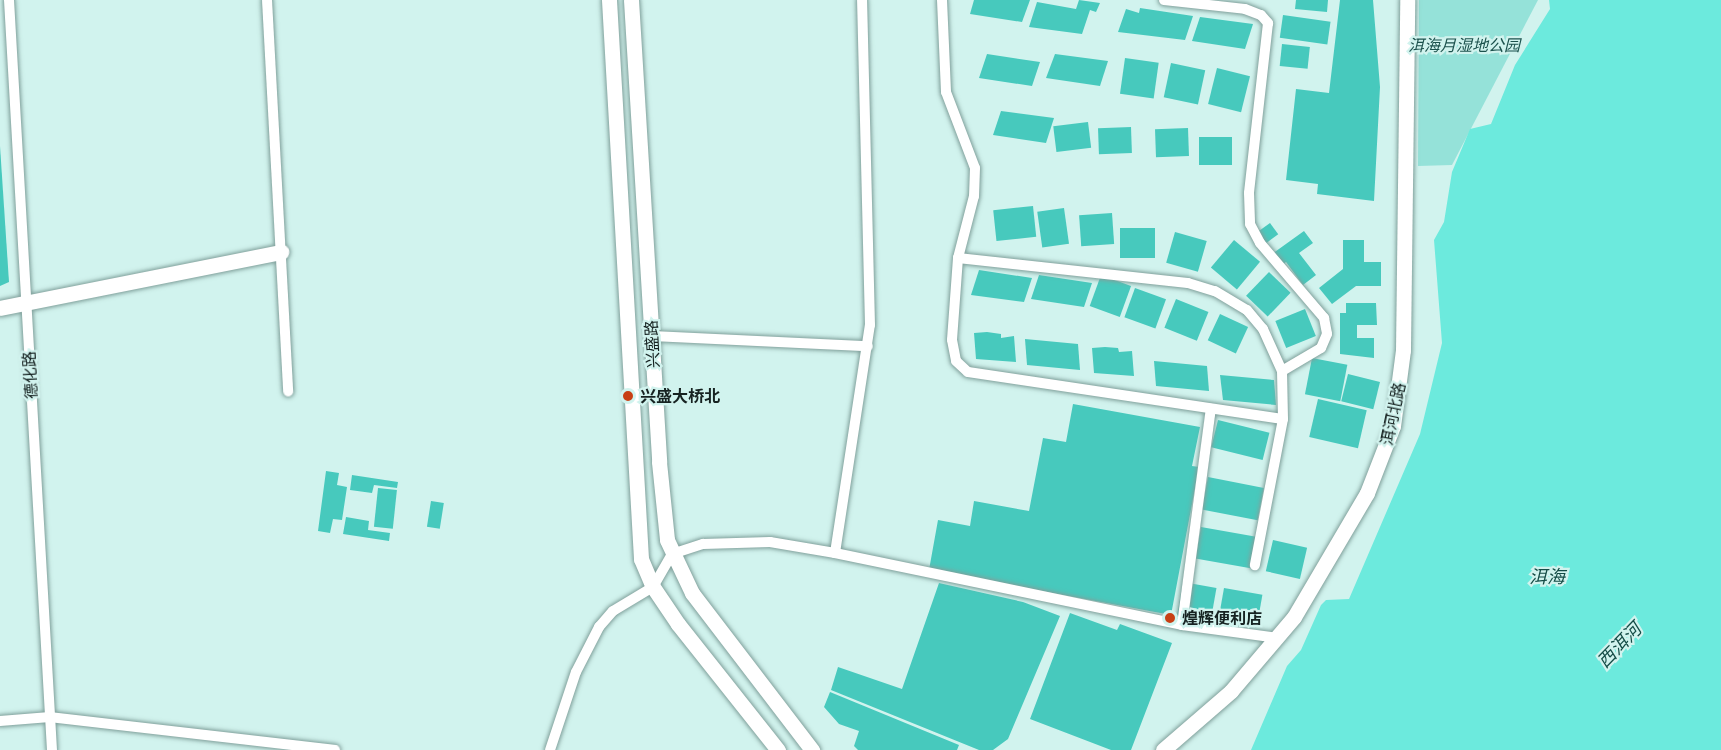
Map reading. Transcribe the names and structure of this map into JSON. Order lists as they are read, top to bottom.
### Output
{
  "streets": {
    "street": ["兴盛路", "德化路", "洱河北路"]
  },
  "water": ["洱海", "西洱河"],
  "parks": ["洱海月湿地公园"],
  "places": ["兴盛大桥北", "煌辉便利店"]
}
